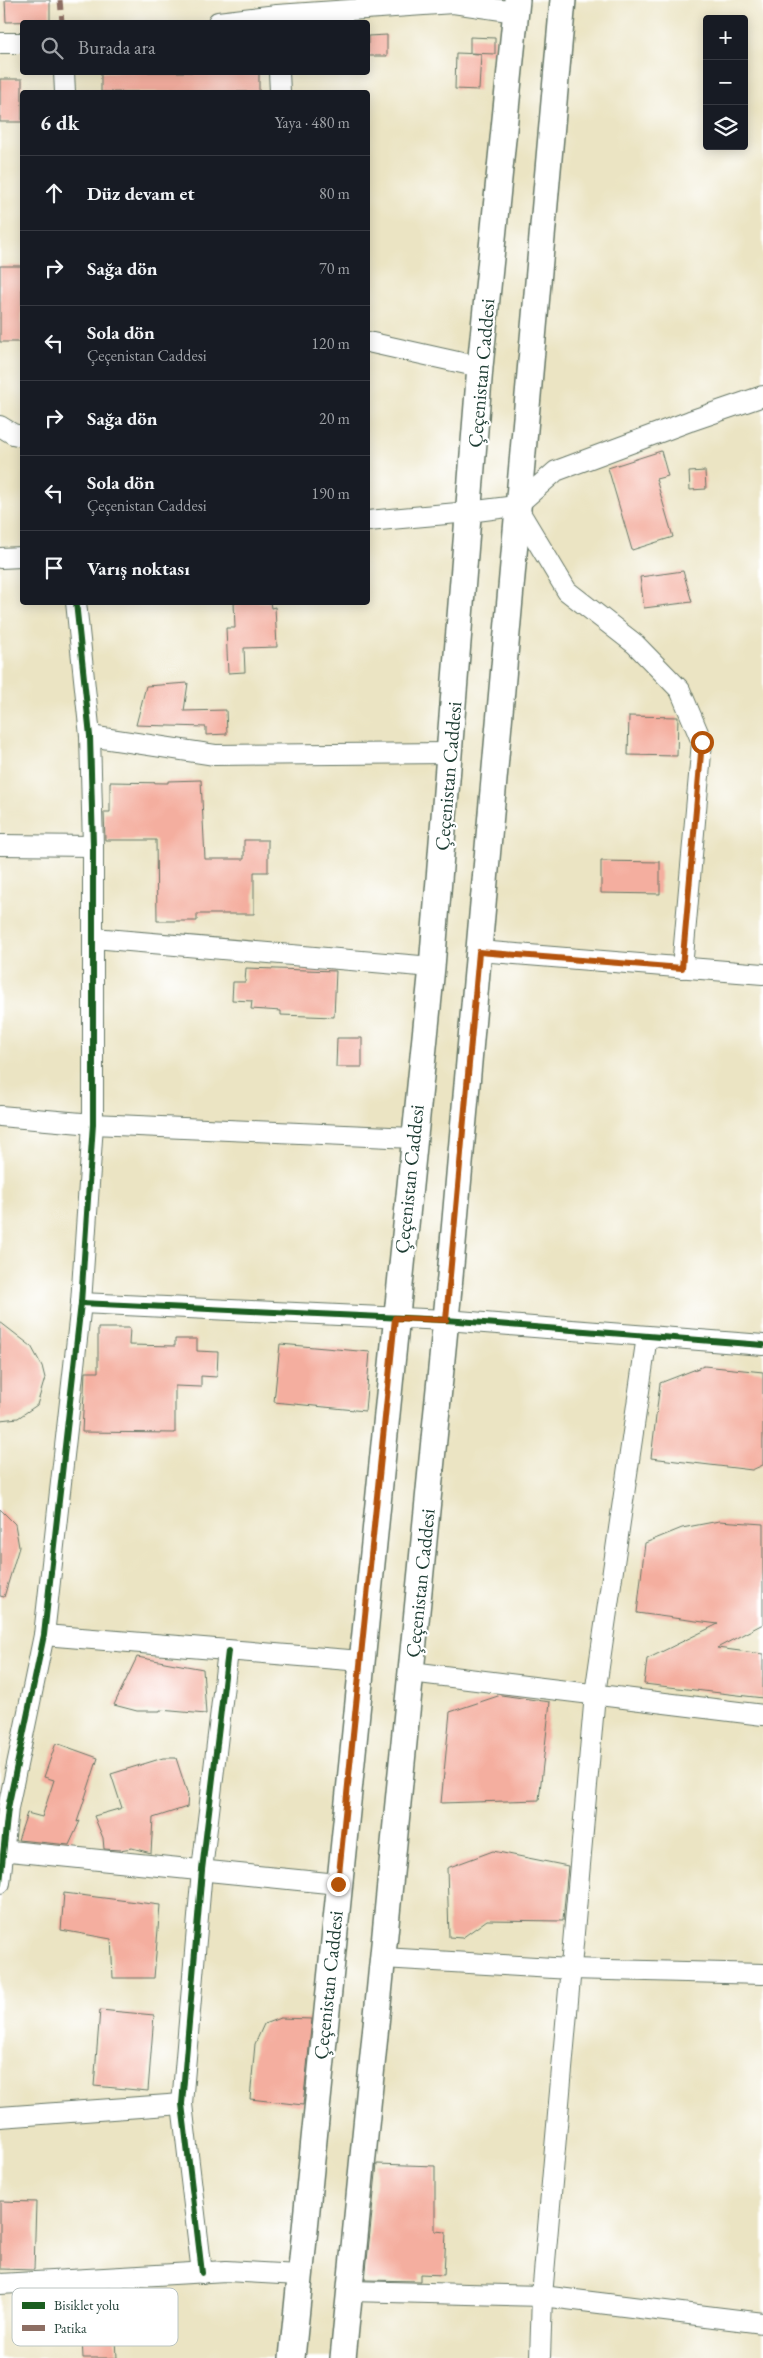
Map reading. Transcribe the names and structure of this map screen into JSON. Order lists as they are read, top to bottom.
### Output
{
  "streets": {
    "main road": ["Çeçenistan Caddesi"]
  },
  "legend": ["Bisiklet yolu", "Patika"],
  "page": {
    "map_buttons": ["+", "−"],
    "search": "Burada ara",
    "heading": ["6 dk", "Yaya · 480 m"],
    "list": [
      ["Düz devam et", "80 m"],
      ["Sağa dön", "70 m"],
      ["Sola dön", "Çeçenistan Caddesi", "120 m"],
      ["Sağa dön", "20 m"],
      ["Sola dön", "Çeçenistan Caddesi", "190 m"],
      "Varış noktası"
    ]
  }
}
